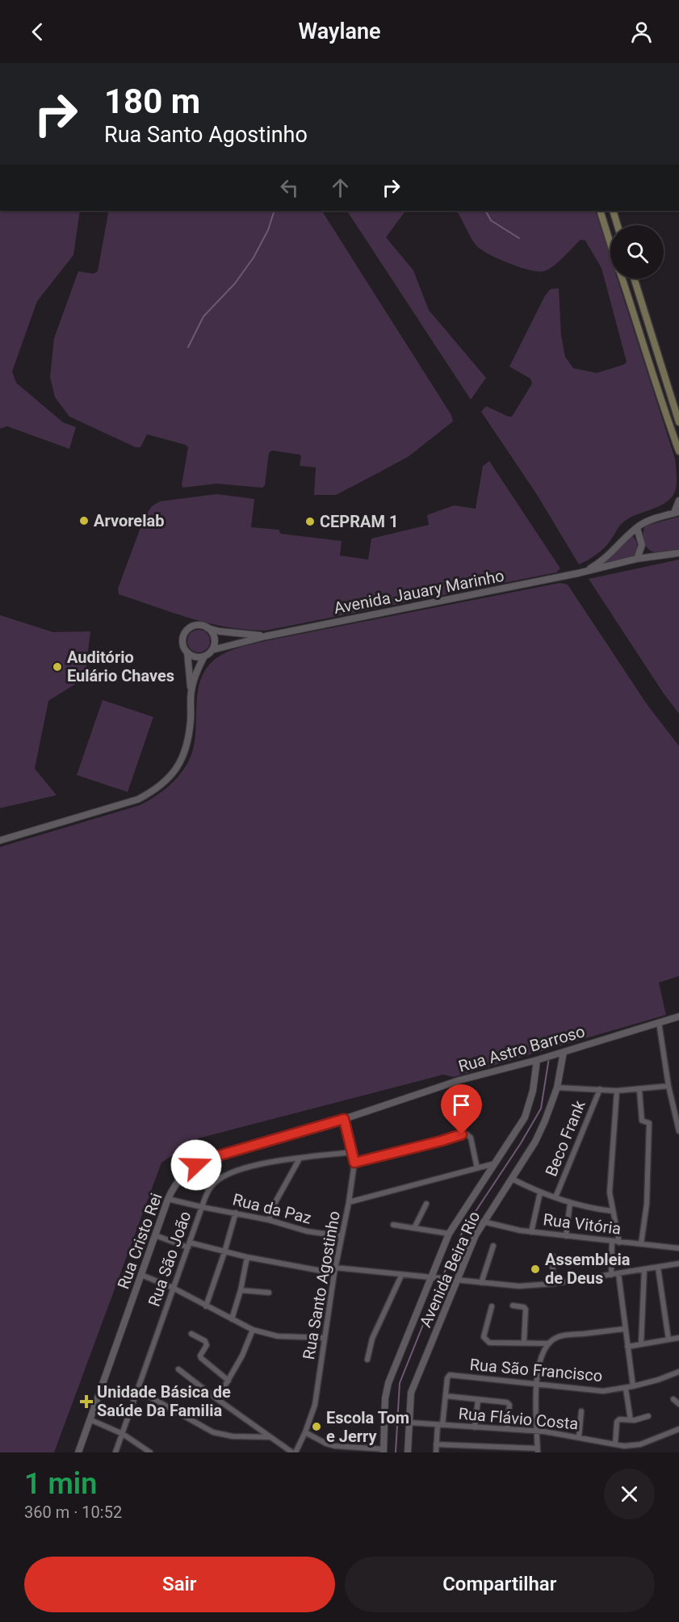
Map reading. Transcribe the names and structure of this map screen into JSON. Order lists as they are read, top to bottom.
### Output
{
  "streets": {
    "street": [
      "Avenida Jauary Marinho",
      "Rua Astro Barroso",
      "Beco Frank",
      "Rua da Paz",
      "Rua Vitória",
      "Rua Cristo Rei",
      "Rua São João",
      "Avenida Beira Rio",
      "Rua Santo Agostinho",
      "Rua São Francisco",
      "Rua Flávio Costa"
    ]
  },
  "crossings": [
    ["Rua Astro Barroso", "Rua Cristo Rei"],
    ["Rua Astro Barroso", "Avenida Beira Rio"],
    ["Rua Astro Barroso", "Rua Santo Agostinho"],
    ["Rua da Paz", "Rua Cristo Rei"],
    ["Rua da Paz", "Rua São João"],
    ["Rua da Paz", "Rua Santo Agostinho"],
    ["Rua Vitória", "Avenida Beira Rio"],
    ["Rua Cristo Rei", "Rua Santo Agostinho"],
    ["Rua São João", "Rua Santo Agostinho"],
    ["Avenida Beira Rio", "Rua Flávio Costa"]
  ],
  "places": {
    "other": [
      "Arvorelab",
      "CEPRAM 1",
      "Auditório Eulário Chaves",
      "Assembleia de Deus",
      "Escola Tom e Jerry"
    ],
    "health": ["Unidade Básica de Saúde Da Familia"]
  },
  "page": {
    "header": "Waylane",
    "turn": ["180 m", "Rua Santo Agostinho"],
    "heading": ["1 min", "360 m · 10:52"],
    "buttons": ["Sair", "Compartilhar"]
  }
}
